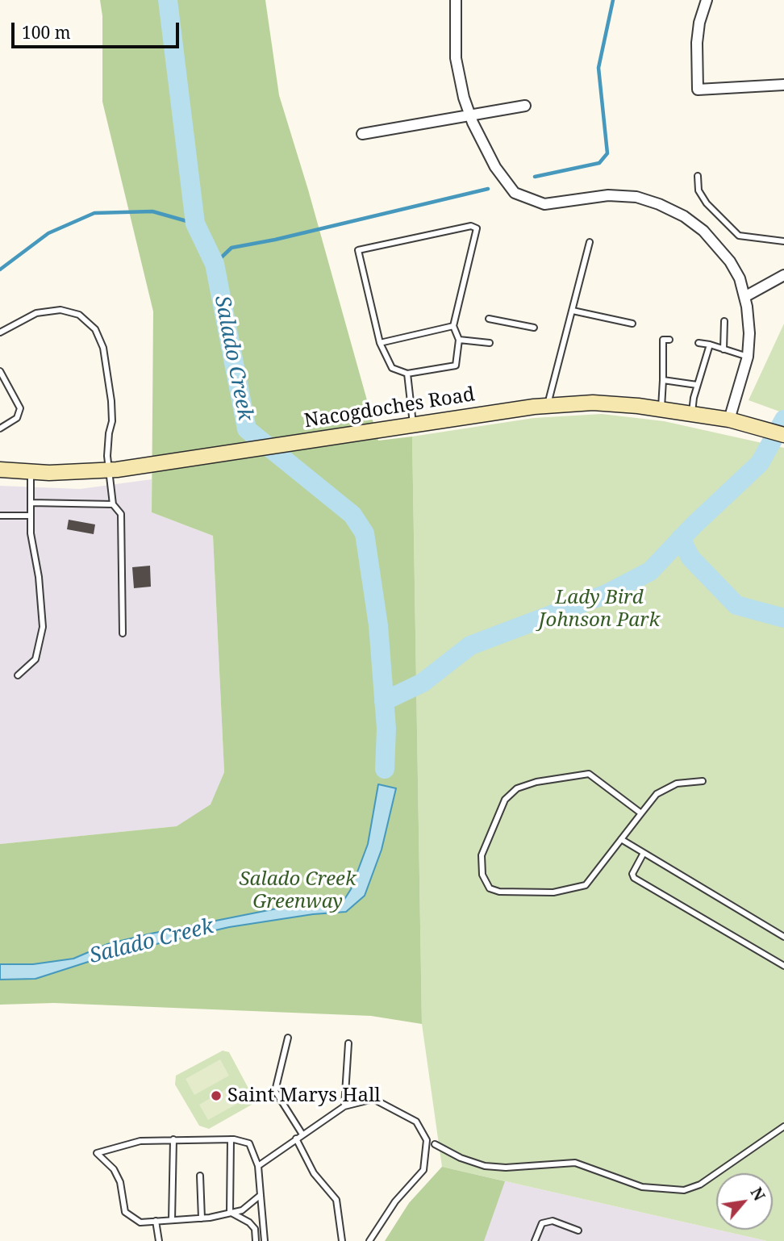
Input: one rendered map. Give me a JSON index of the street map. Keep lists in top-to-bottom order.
{
  "streets": {
    "main road": ["Nacogdoches Road"]
  },
  "water": ["Salado Creek"],
  "parks": ["Lady Bird Johnson Park", "Salado Creek Greenway"],
  "places": ["Saint Marys Hall"],
  "scale_bar": "100 m",
  "north": "top right"
}
